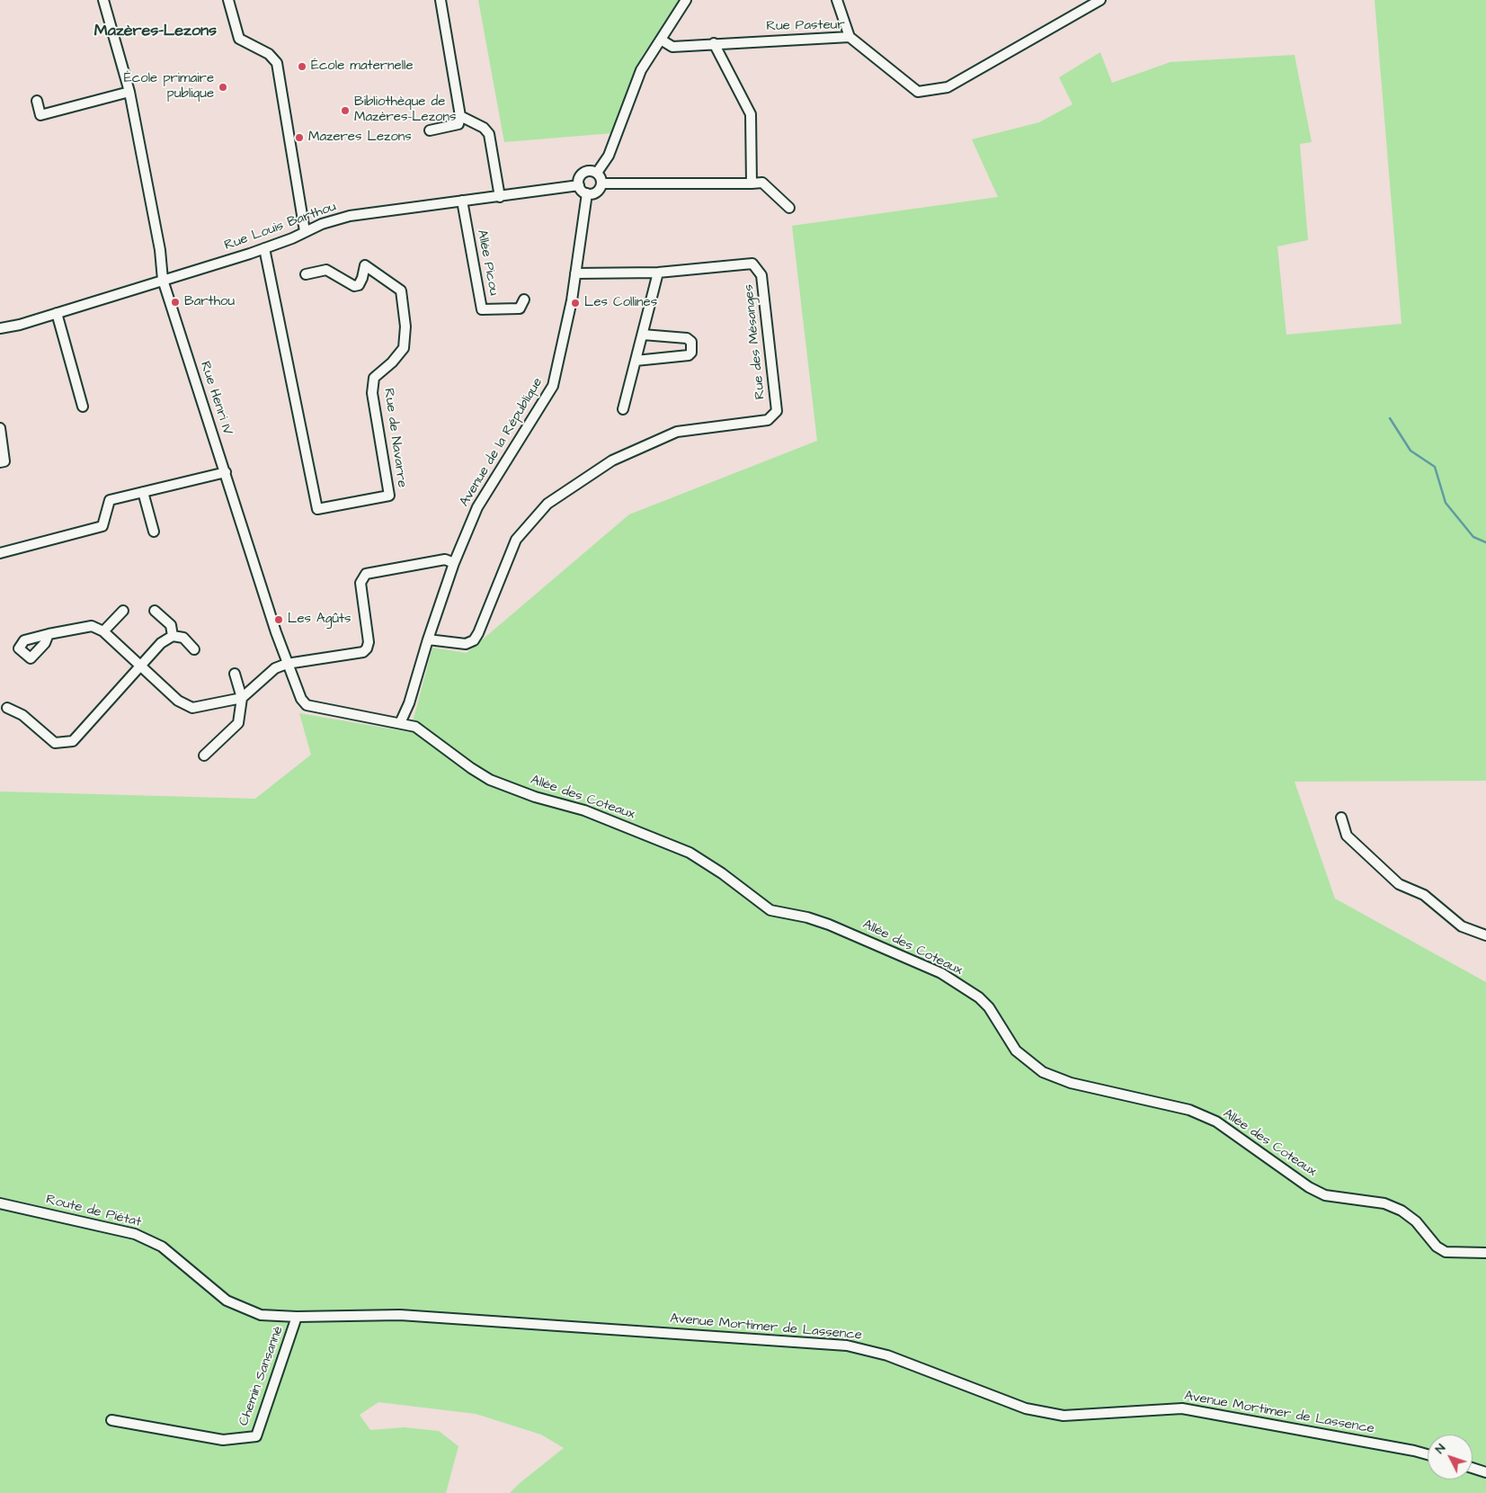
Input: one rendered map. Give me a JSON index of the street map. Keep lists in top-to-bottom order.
{
  "streets": {
    "street": [
      "Rue Pasteur",
      "Rue Louis Barthou",
      "Allée Picou",
      "Rue des Mésanges",
      "Rue Henri IV",
      "Rue de Navarre",
      "Avenue de la République",
      "Allée des Coteaux",
      "Route de Piétat",
      "Avenue Mortimer de Lassence",
      "Chemin Sansannè"
    ]
  },
  "crossings": [
    ["Rue Louis Barthou", "Allée Picou"],
    ["Rue Louis Barthou", "Rue Henri IV"],
    ["Rue Louis Barthou", "Rue de Navarre"],
    ["Rue Louis Barthou", "Avenue de la République"],
    ["Rue des Mésanges", "Avenue de la République"],
    ["Rue Henri IV", "Avenue de la République"],
    ["Rue Henri IV", "Allée des Coteaux"],
    ["Avenue de la République", "Allée des Coteaux"],
    ["Route de Piétat", "Avenue Mortimer de Lassence"],
    ["Route de Piétat", "Chemin Sansannè"]
  ],
  "districts": ["Mazères-Lezons"],
  "places": [
    "École maternelle",
    "École primaire publique",
    "Bibliothèque de Mazères-Lezons",
    "Mazeres Lezons",
    "Barthou",
    "Les Collines",
    "Les Agûts"
  ],
  "north": "top left"
}
